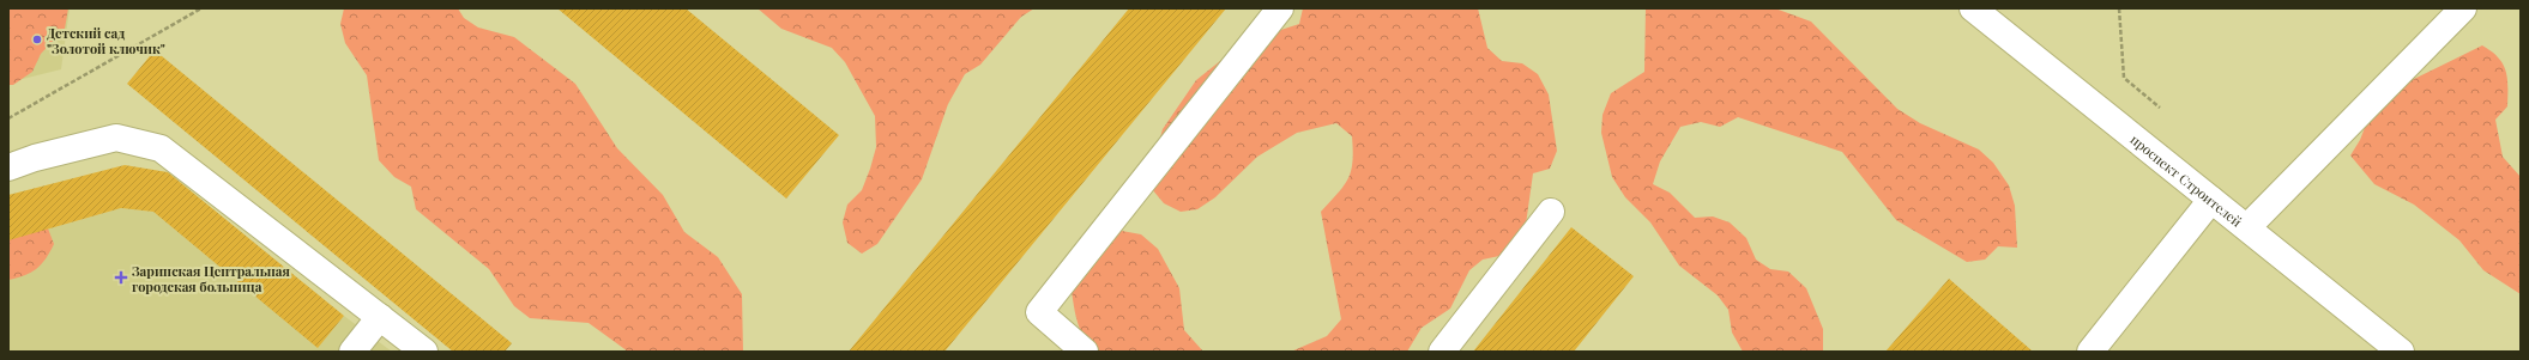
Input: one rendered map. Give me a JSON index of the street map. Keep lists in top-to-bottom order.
{
  "streets": {
    "street": ["проспект Строителей"]
  },
  "places": {
    "other": ["Детский сад \"Золотой ключик\""],
    "health": ["Заринская Центральная городская больница"]
  }
}
